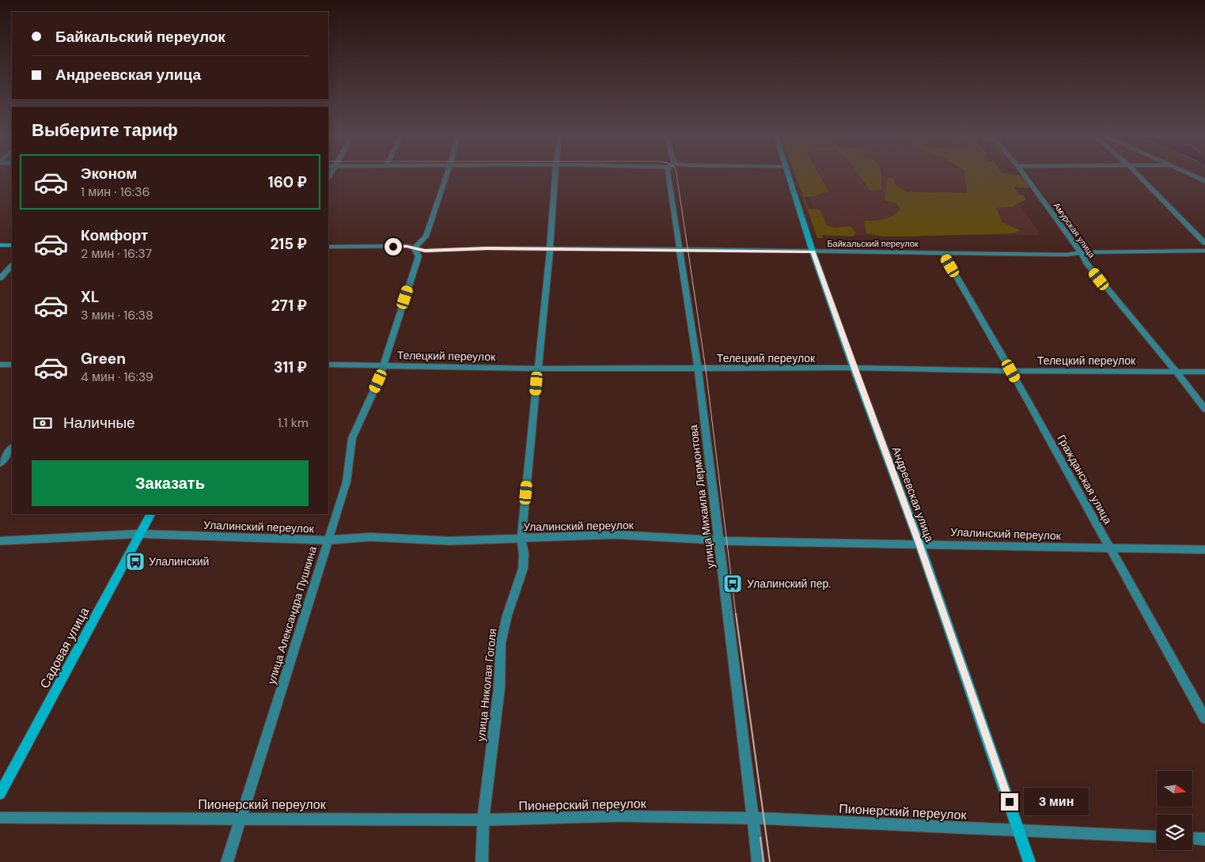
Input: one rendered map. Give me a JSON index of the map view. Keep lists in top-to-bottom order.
{
  "streets": {
    "street": [
      "Амурская улица",
      "Байкальский переулок",
      "Телецкий переулок",
      "Гражданская улица",
      "Андреевская улица",
      "улица Михаила Лермонтова",
      "Улалинский переулок",
      "улица Александра Пушкина",
      "Садовая улица",
      "улица Николая Гоголя",
      "Пионерский переулок"
    ]
  },
  "crossings": [
    ["Амурская улица", "Байкальский переулок"],
    ["Амурская улица", "Телецкий переулок"],
    ["Байкальский переулок", "Гражданская улица"],
    ["Байкальский переулок", "Андреевская улица"],
    ["Байкальский переулок", "улица Михаила Лермонтова"],
    ["Байкальский переулок", "улица Александра Пушкина"],
    ["Байкальский переулок", "улица Николая Гоголя"],
    ["Телецкий переулок", "Гражданская улица"],
    ["Телецкий переулок", "Андреевская улица"],
    ["Телецкий переулок", "улица Михаила Лермонтова"],
    ["Телецкий переулок", "улица Александра Пушкина"],
    ["Телецкий переулок", "улица Николая Гоголя"],
    ["Гражданская улица", "Улалинский переулок"],
    ["Андреевская улица", "Улалинский переулок"],
    ["Андреевская улица", "Пионерский переулок"],
    ["улица Михаила Лермонтова", "Улалинский переулок"],
    ["улица Михаила Лермонтова", "Пионерский переулок"],
    ["Улалинский переулок", "улица Александра Пушкина"],
    ["Улалинский переулок", "Садовая улица"],
    ["Улалинский переулок", "улица Николая Гоголя"],
    ["улица Александра Пушкина", "Пионерский переулок"],
    ["улица Николая Гоголя", "Пионерский переулок"]
  ],
  "places": {
    "bus stop": ["Улалинский", "Улалинский пер."]
  },
  "north": "right",
  "page": {
    "banner": ["Байкальский переулок", "Андреевская улица"],
    "heading": "Выберите тариф",
    "list": [
      {
        "name": "Эконом",
        "note": "1 мин · 16:36",
        "value": "160 ₽"
      },
      {
        "name": "Комфорт",
        "note": "2 мин · 16:37",
        "value": "215 ₽"
      },
      {
        "name": "XL",
        "note": "3 мин · 16:38",
        "value": "271 ₽"
      },
      {
        "name": "Green",
        "note": "4 мин · 16:39",
        "value": "311 ₽"
      }
    ],
    "pay": ["Наличные", "1.1 km"],
    "buttons": "Заказать",
    "bubble": "3 мин"
  }
}
